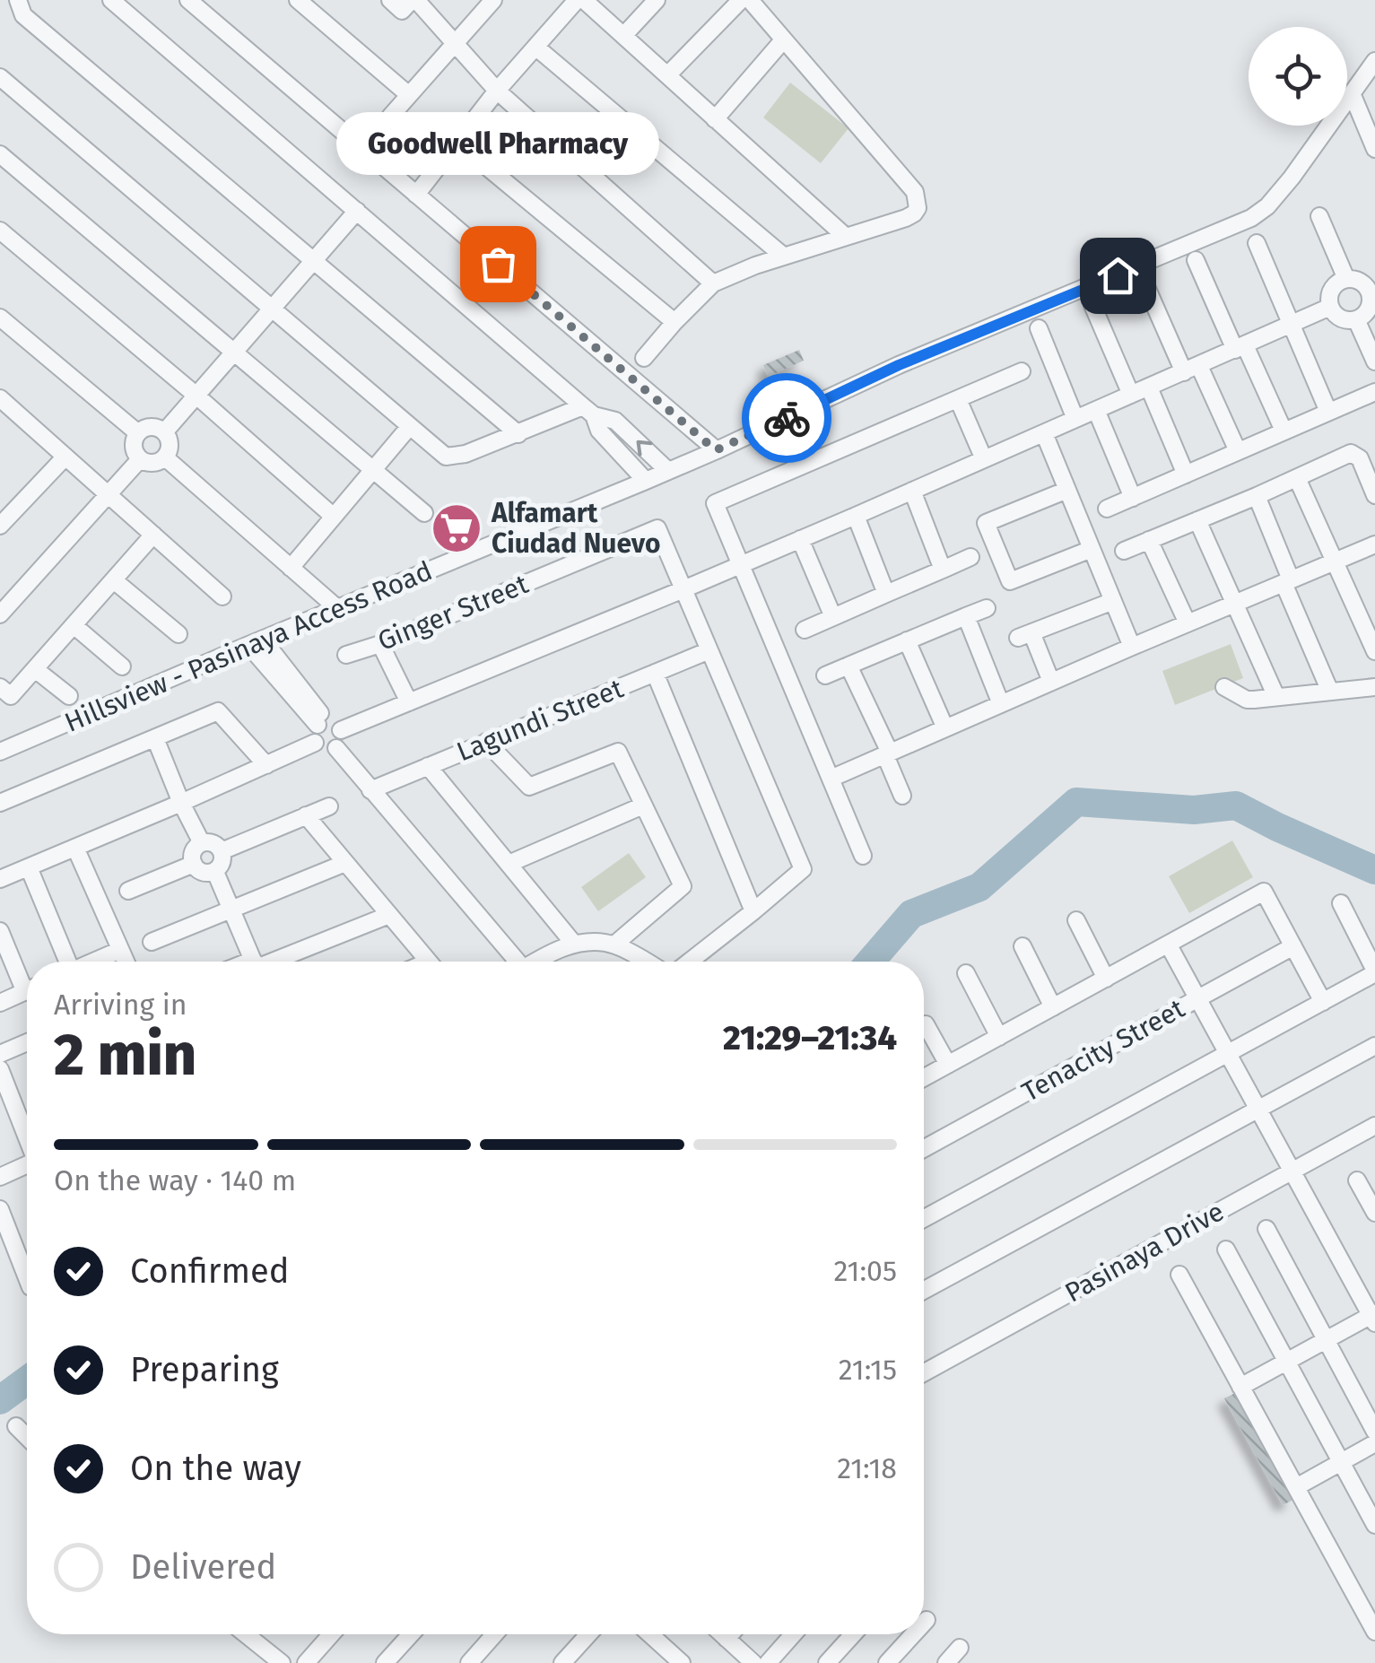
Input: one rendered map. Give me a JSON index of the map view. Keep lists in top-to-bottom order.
{
  "streets": {
    "street": [
      "Ginger Street",
      "Hillsview - Pasinaya Access Road",
      "Lagundi Street",
      "Tenacity Street",
      "Pasinaya Drive"
    ]
  },
  "places": {
    "other": ["Goodwell Pharmacy"],
    "supermarket": ["Alfamart Ciudad Nuevo"]
  },
  "page": {
    "bubble": "Goodwell Pharmacy",
    "heading": ["2 min", "Arriving in", "21:29–21:34"],
    "bar": "On the way · 140 m",
    "list": [
      ["Confirmed", "21:05"],
      ["Preparing", "21:15"],
      ["On the way", "21:18"],
      "Delivered"
    ]
  }
}
